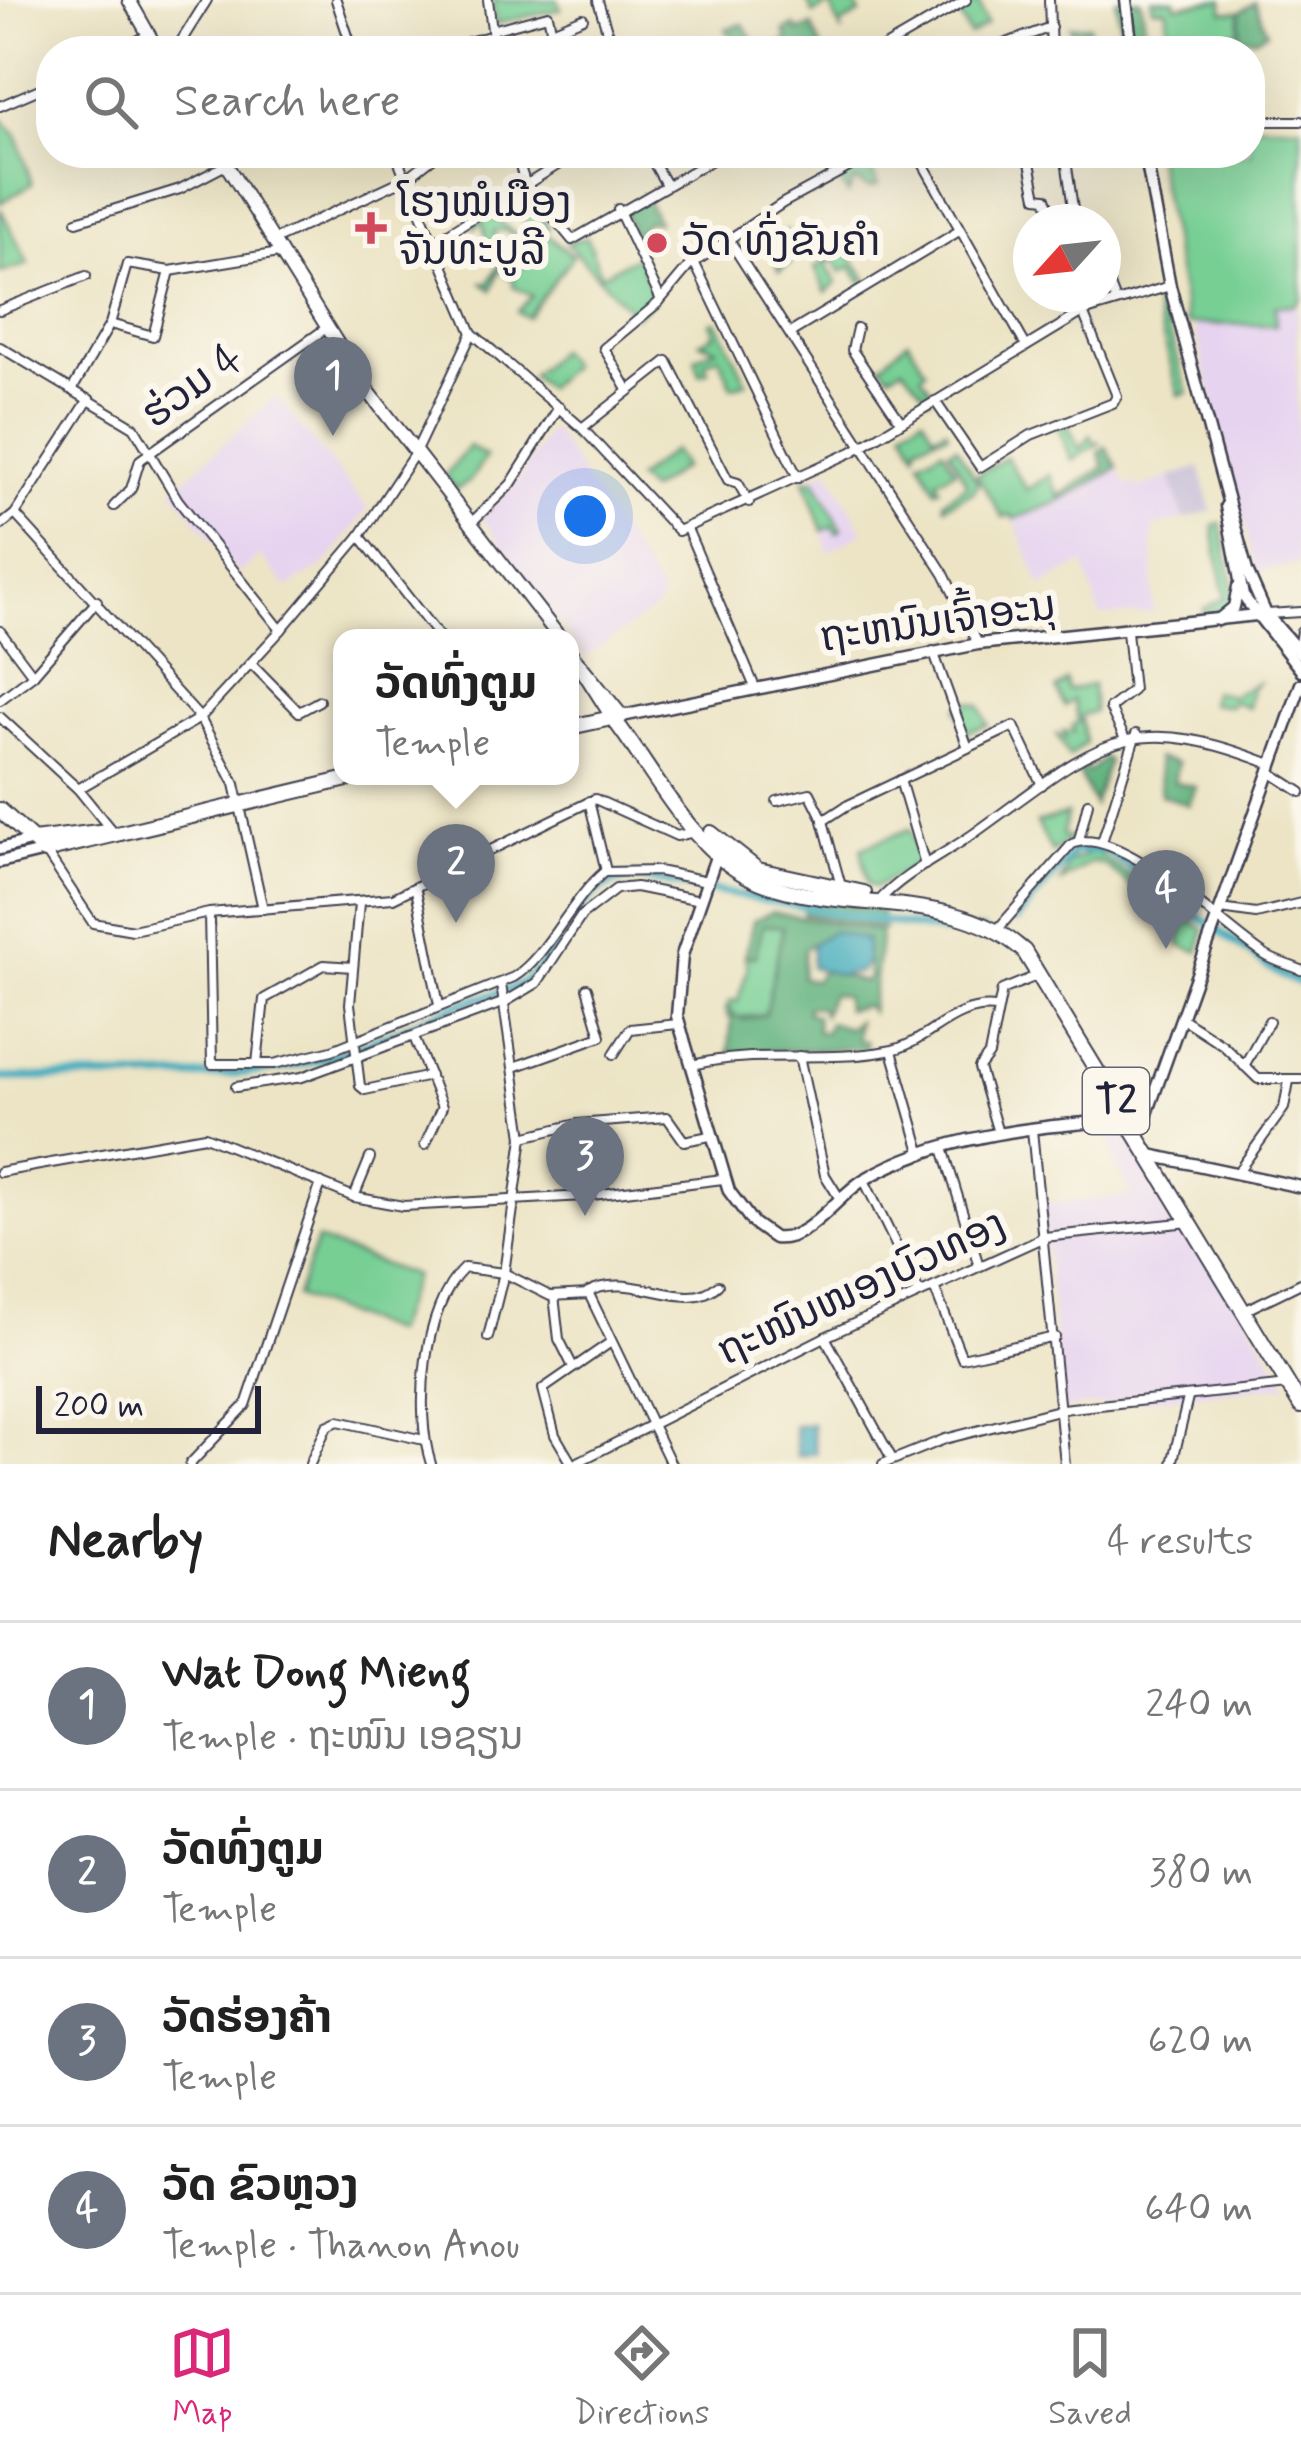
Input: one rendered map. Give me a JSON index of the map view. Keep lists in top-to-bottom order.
{
  "streets": {
    "main road": ["T2"],
    "street": ["ຮ່ວມ 4", "ຖະຫນົນເຈົ້າອະນຸ", "ຖະໜົນໜອງບົວທອງ"]
  },
  "crossings": [
    ["ຖະຫນົນເຈົ້າອະນຸ", "T2"],
    ["T2", "ຖະໜົນໜອງບົວທອງ"]
  ],
  "places": {
    "health": ["ໂຮງໝໍເມືອງ ຈັນທະບູລີ"],
    "other": ["ວັດ ທົ່ງຂັນຄຳ"]
  },
  "scale_bar": "200 m",
  "north": "bottom left",
  "page": {
    "search": "Search here",
    "pins": [
      "1",
      "2",
      "4",
      "3"
    ],
    "popup": ["ວັດທົ່ງຕູມ", "Temple"],
    "scale": "200 m",
    "heading": ["Nearby", "4 results"],
    "list": [
      {
        "mark": "1",
        "name": "Wat Dong Mieng",
        "note": "Temple · ຖະໜົນ ເອຊຽນ",
        "value": "240 m"
      },
      {
        "mark": "2",
        "name": "ວັດທົ່ງຕູມ",
        "note": "Temple",
        "value": "380 m"
      },
      {
        "mark": "3",
        "name": "ວັດຮ່ອງຄ້າ",
        "note": "Temple",
        "value": "620 m"
      },
      {
        "mark": "4",
        "name": "ວັດ ຂົວຫຼວງ",
        "note": "Temple · Thanon Anou",
        "value": "640 m"
      }
    ],
    "nav": ["Map", "Directions", "Saved"]
  }
}
